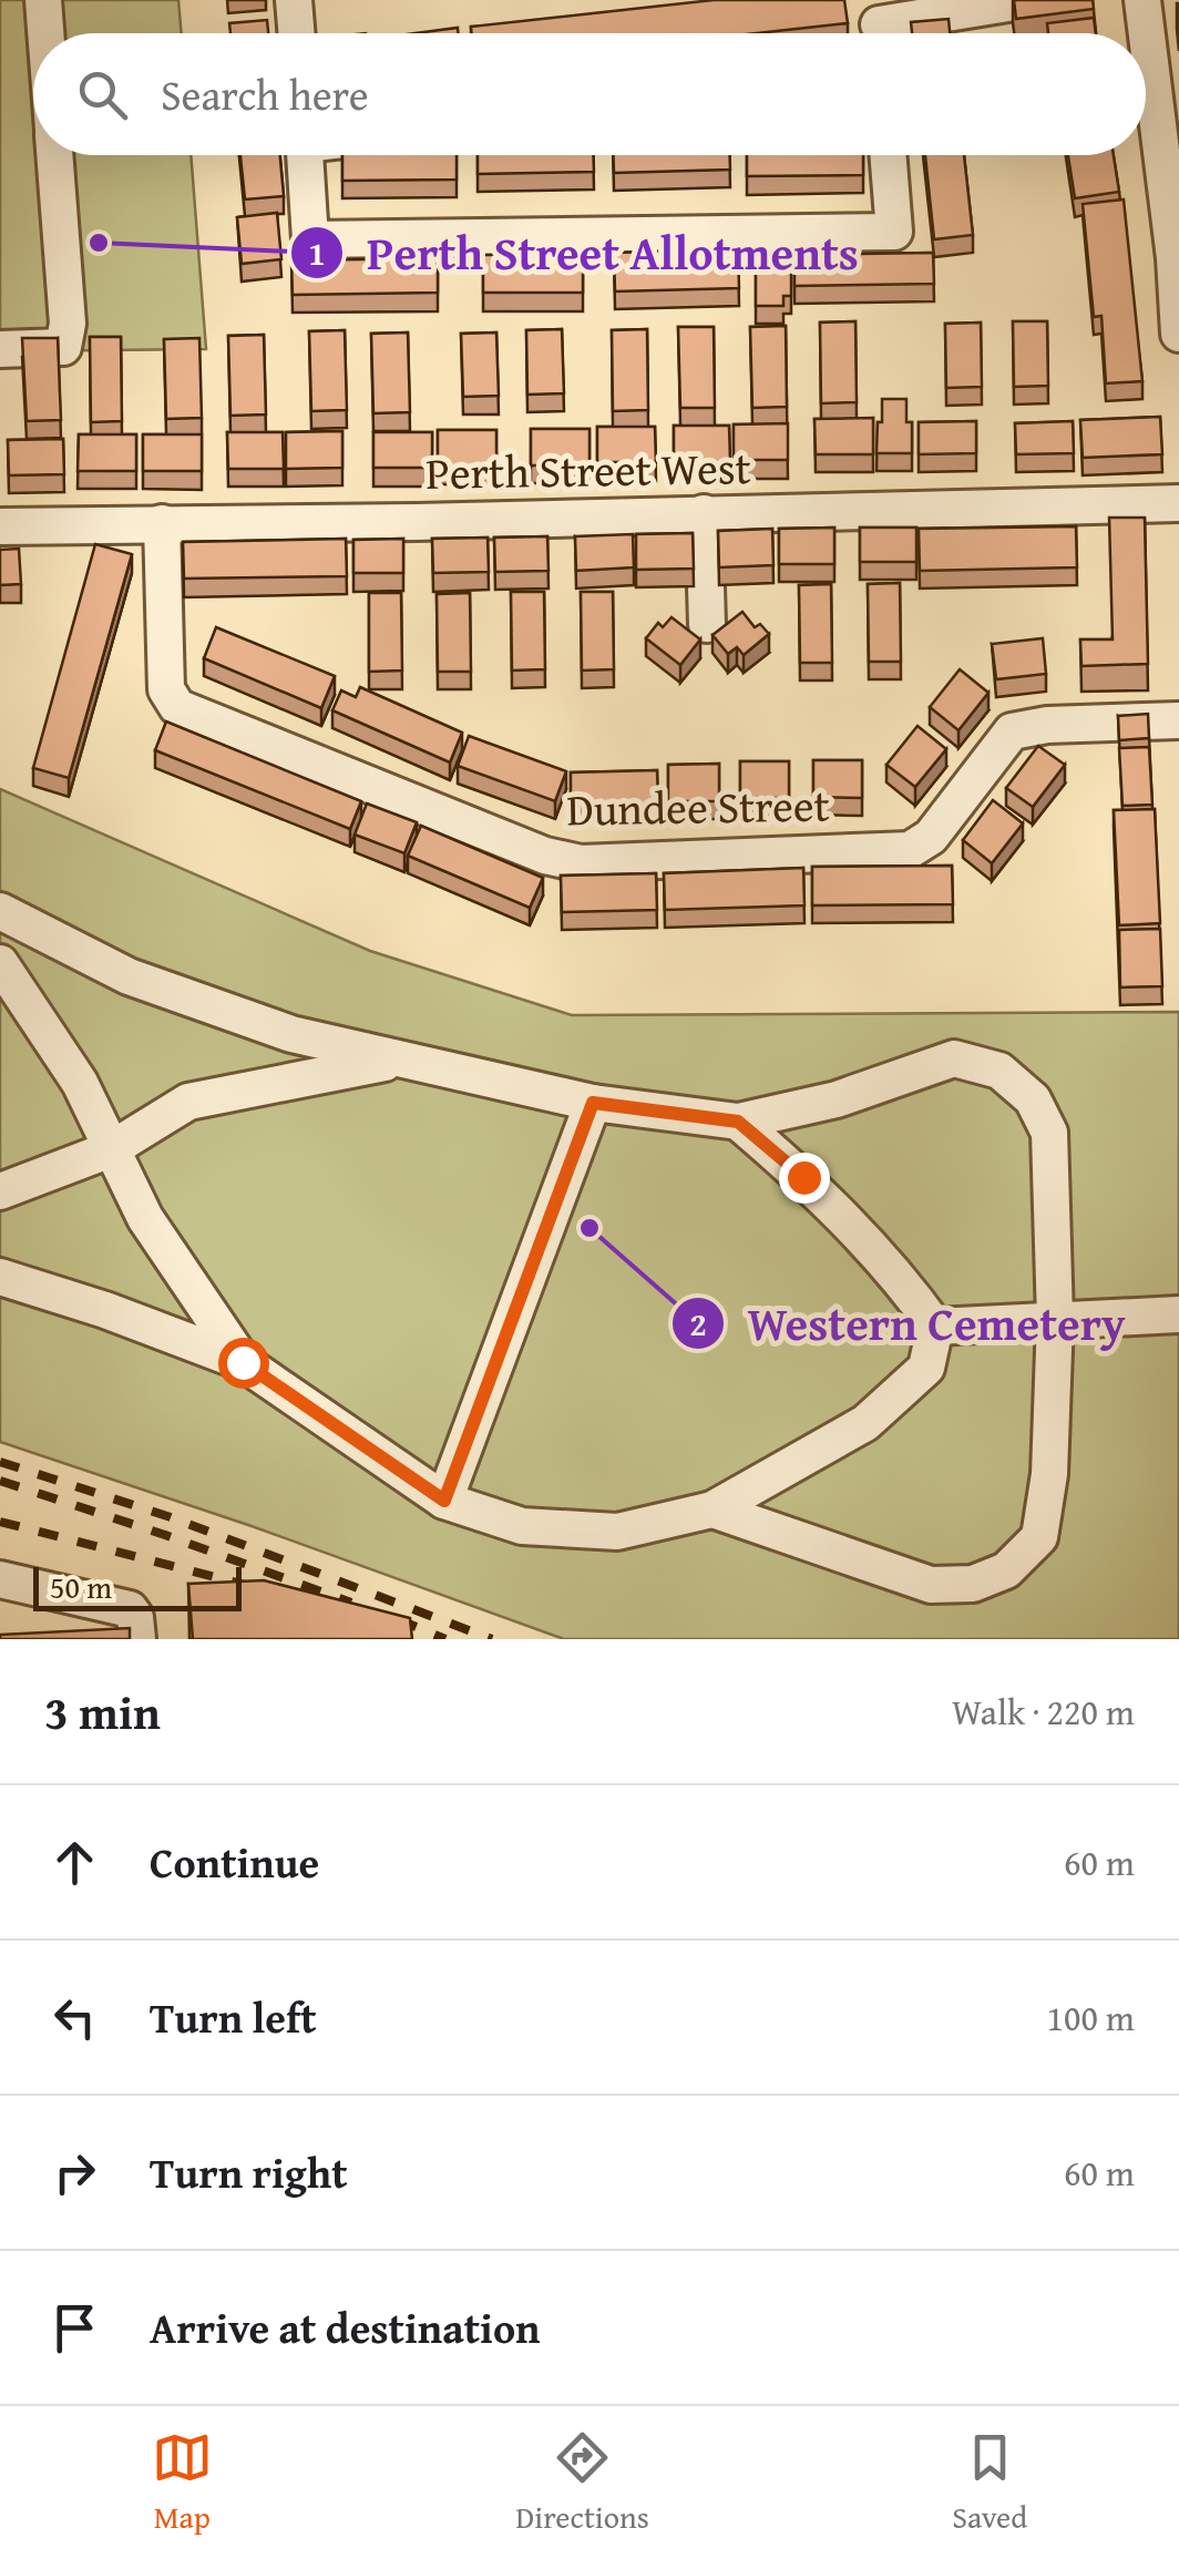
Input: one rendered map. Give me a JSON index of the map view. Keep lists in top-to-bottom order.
{
  "streets": {
    "street": ["Perth Street West", "Dundee Street"]
  },
  "crossings": [
    ["Perth Street West", "Dundee Street"]
  ],
  "places": ["Perth Street Allotments", "Western Cemetery"],
  "scale_bar": "50 m",
  "page": {
    "search": "Search here",
    "scale": "50 m",
    "heading": ["3 min", "Walk · 220 m"],
    "list": [
      ["Continue", "60 m"],
      ["Turn left", "100 m"],
      ["Turn right", "60 m"],
      "Arrive at destination"
    ],
    "nav": ["Map", "Directions", "Saved"]
  }
}
